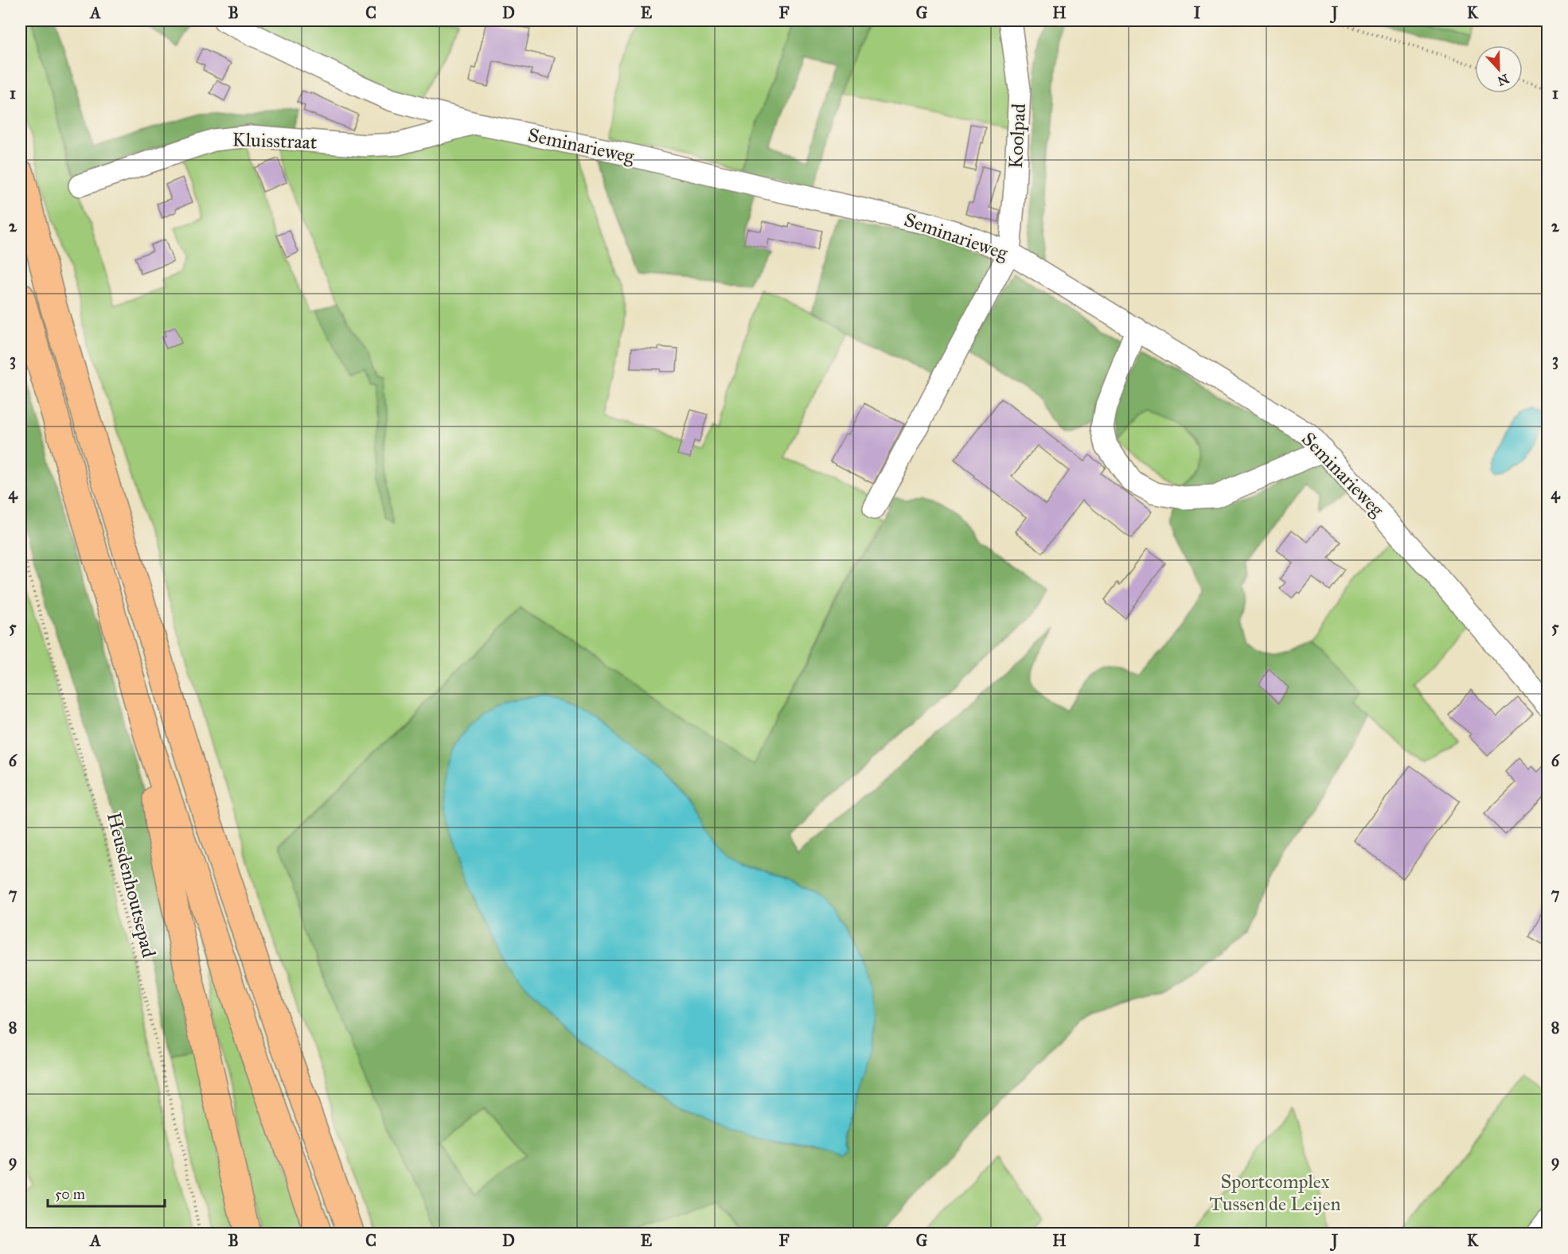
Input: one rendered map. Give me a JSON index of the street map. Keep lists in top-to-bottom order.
{
  "streets": {
    "street": ["Koolpad", "Kluisstraat", "Seminarieweg"],
    "path": ["Heusdenhoutsepad"]
  },
  "crossings": [
    ["Koolpad", "Seminarieweg"],
    ["Kluisstraat", "Seminarieweg"]
  ],
  "parks": ["Sportcomplex Tussen de Leijen"],
  "scale_bar": "50 m",
  "north": "bottom",
  "grid": {
    "columns": [
      "A",
      "B",
      "C",
      "D",
      "E",
      "F",
      "G",
      "H",
      "I",
      "J",
      "K"
    ],
    "rows": [
      "1",
      "2",
      "3",
      "4",
      "5",
      "6",
      "7",
      "8",
      "9"
    ]
  }
}
